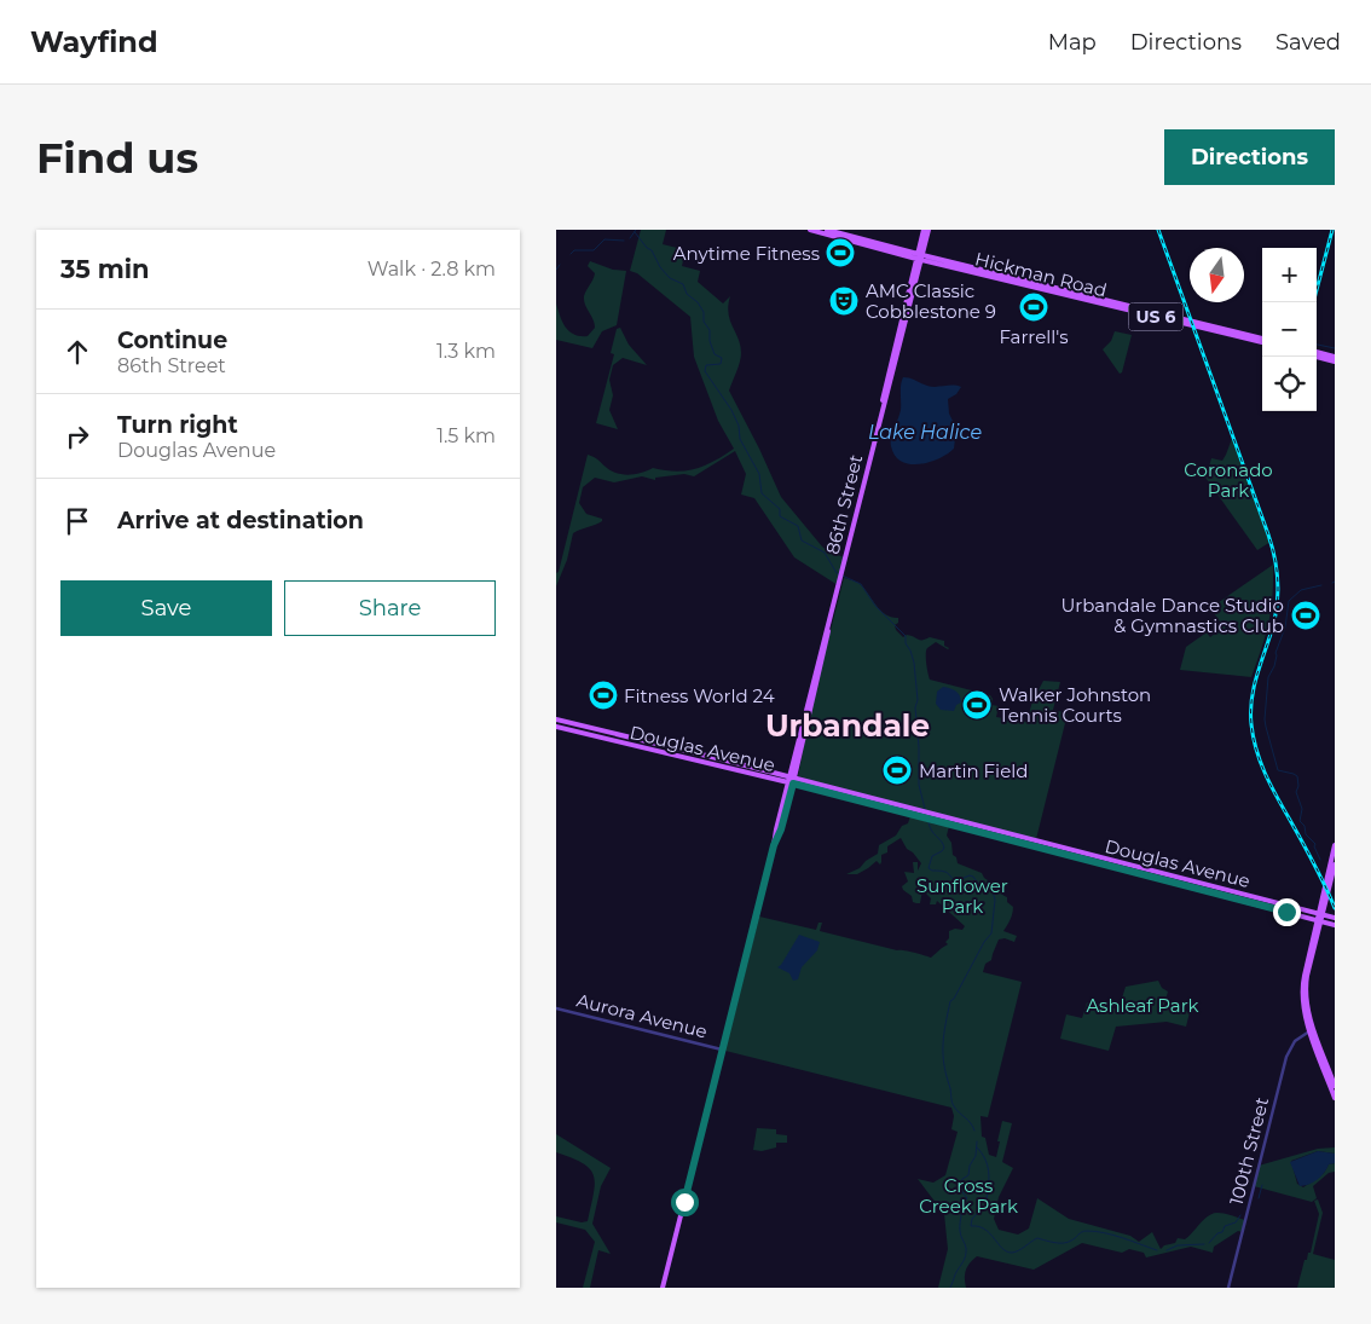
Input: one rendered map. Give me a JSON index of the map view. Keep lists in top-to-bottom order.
{
  "streets": {
    "main road": [
      "Hickman Road",
      "US 6",
      "86th Street",
      "Douglas Avenue"
    ],
    "street": ["Aurora Avenue", "100th Street"]
  },
  "crossings": [
    ["Hickman Road", "86th Street"],
    ["86th Street", "Douglas Avenue"],
    ["86th Street", "Aurora Avenue"]
  ],
  "districts": ["Urbandale"],
  "water": ["Lake Halice"],
  "parks": [
    "Coronado Park",
    "Sunflower Park",
    "Ashleaf Park",
    "Cross Creek Park"
  ],
  "places": {
    "sports": [
      "Anytime Fitness",
      "Farrell's",
      "Urbandale Dance Studio & Gymnastics Club",
      "Fitness World 24",
      "Walker Johnston Tennis Courts",
      "Martin Field"
    ],
    "theatre": ["AMC Classic Cobblestone 9"]
  },
  "north": "bottom",
  "page": {
    "header": "Wayfind",
    "nav": ["Map", "Directions", "Saved"],
    "buttons": [
      "Directions",
      ["Save", "Share"]
    ],
    "title": "Find us",
    "heading": ["35 min", "Walk · 2.8 km"],
    "map_buttons": ["+", "−"],
    "list": [
      ["Continue", "86th Street", "1.3 km"],
      ["Turn right", "Douglas Avenue", "1.5 km"],
      "Arrive at destination"
    ]
  }
}
